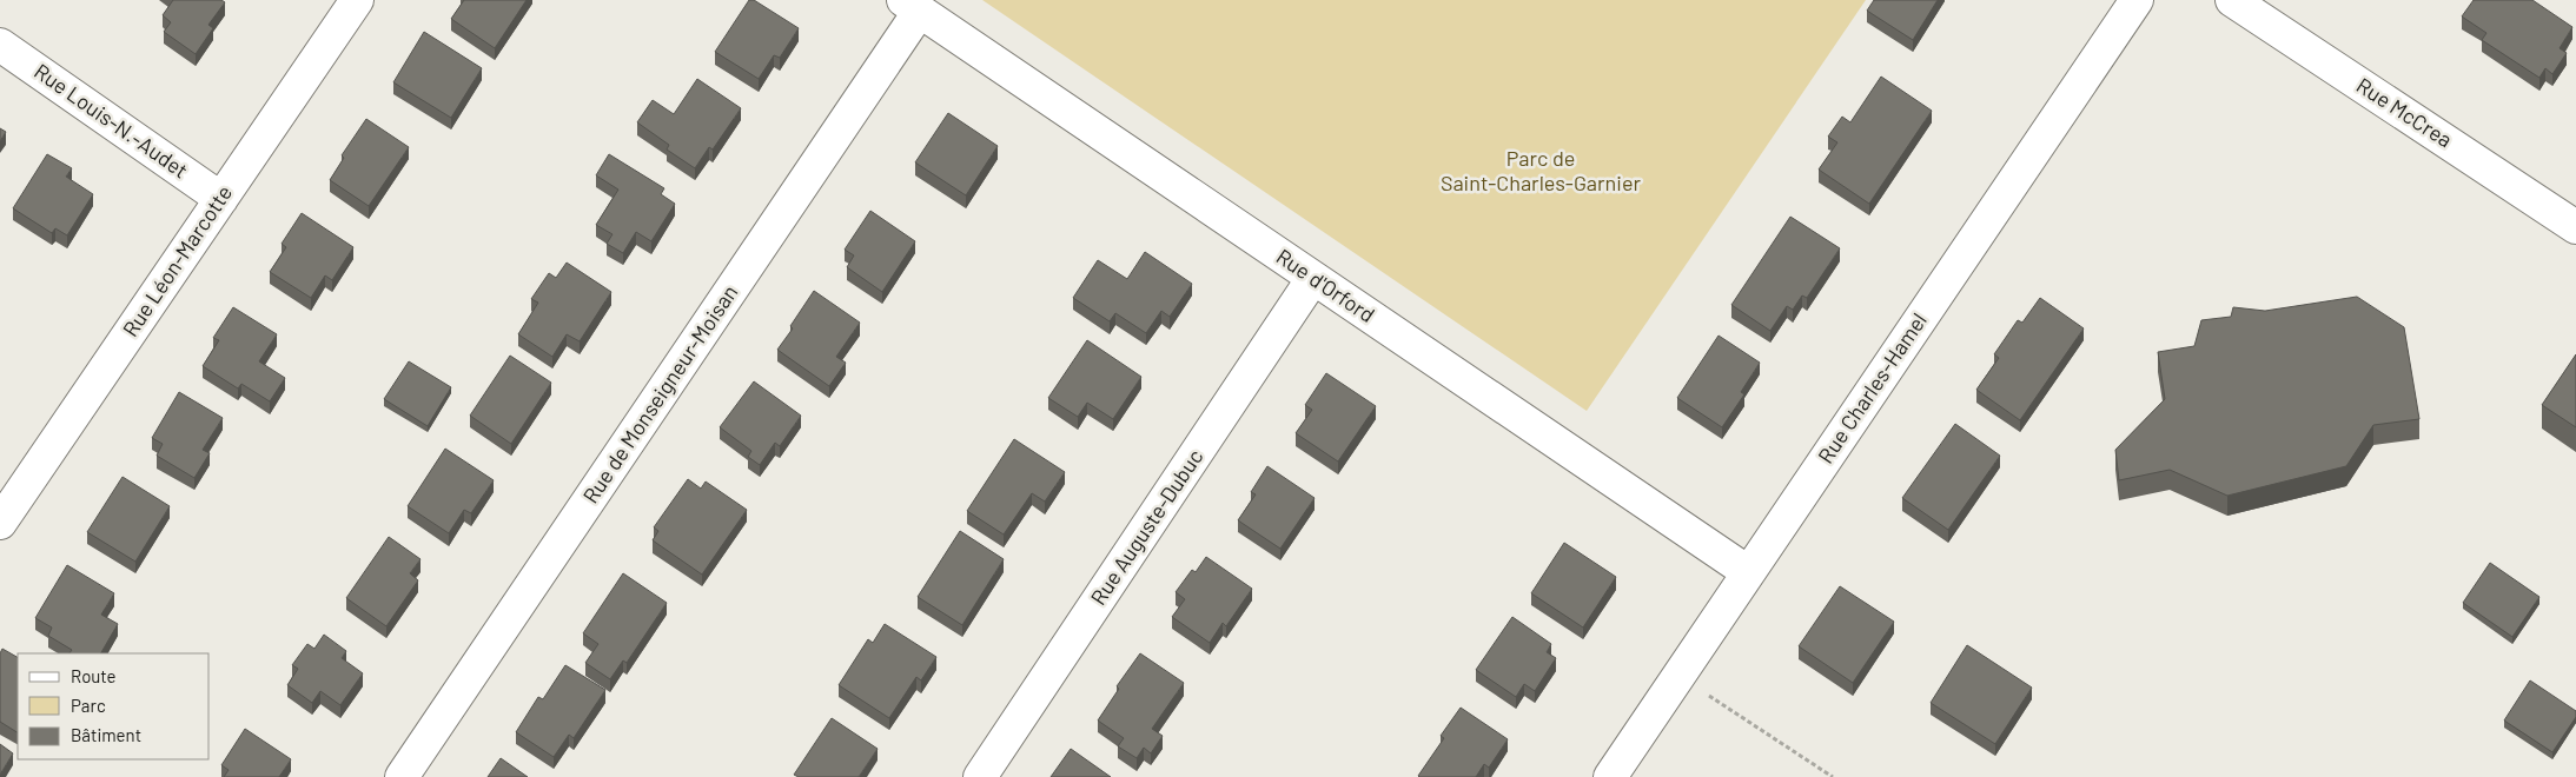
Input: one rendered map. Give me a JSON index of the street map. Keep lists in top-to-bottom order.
{
  "streets": {
    "street": [
      "Rue McCrea",
      "Rue Louis-N.-Audet",
      "Rue Léon-Marcotte",
      "Rue d'Orford",
      "Rue Charles-Hamel",
      "Rue de Monseigneur-Moisan",
      "Rue Auguste-Dubuc"
    ]
  },
  "crossings": [
    ["Rue Louis-N.-Audet", "Rue Léon-Marcotte"],
    ["Rue d'Orford", "Rue Charles-Hamel"],
    ["Rue d'Orford", "Rue de Monseigneur-Moisan"],
    ["Rue d'Orford", "Rue Auguste-Dubuc"]
  ],
  "parks": ["Parc de Saint-Charles-Garnier"],
  "legend": ["Route", "Parc", "Bâtiment"]
}
